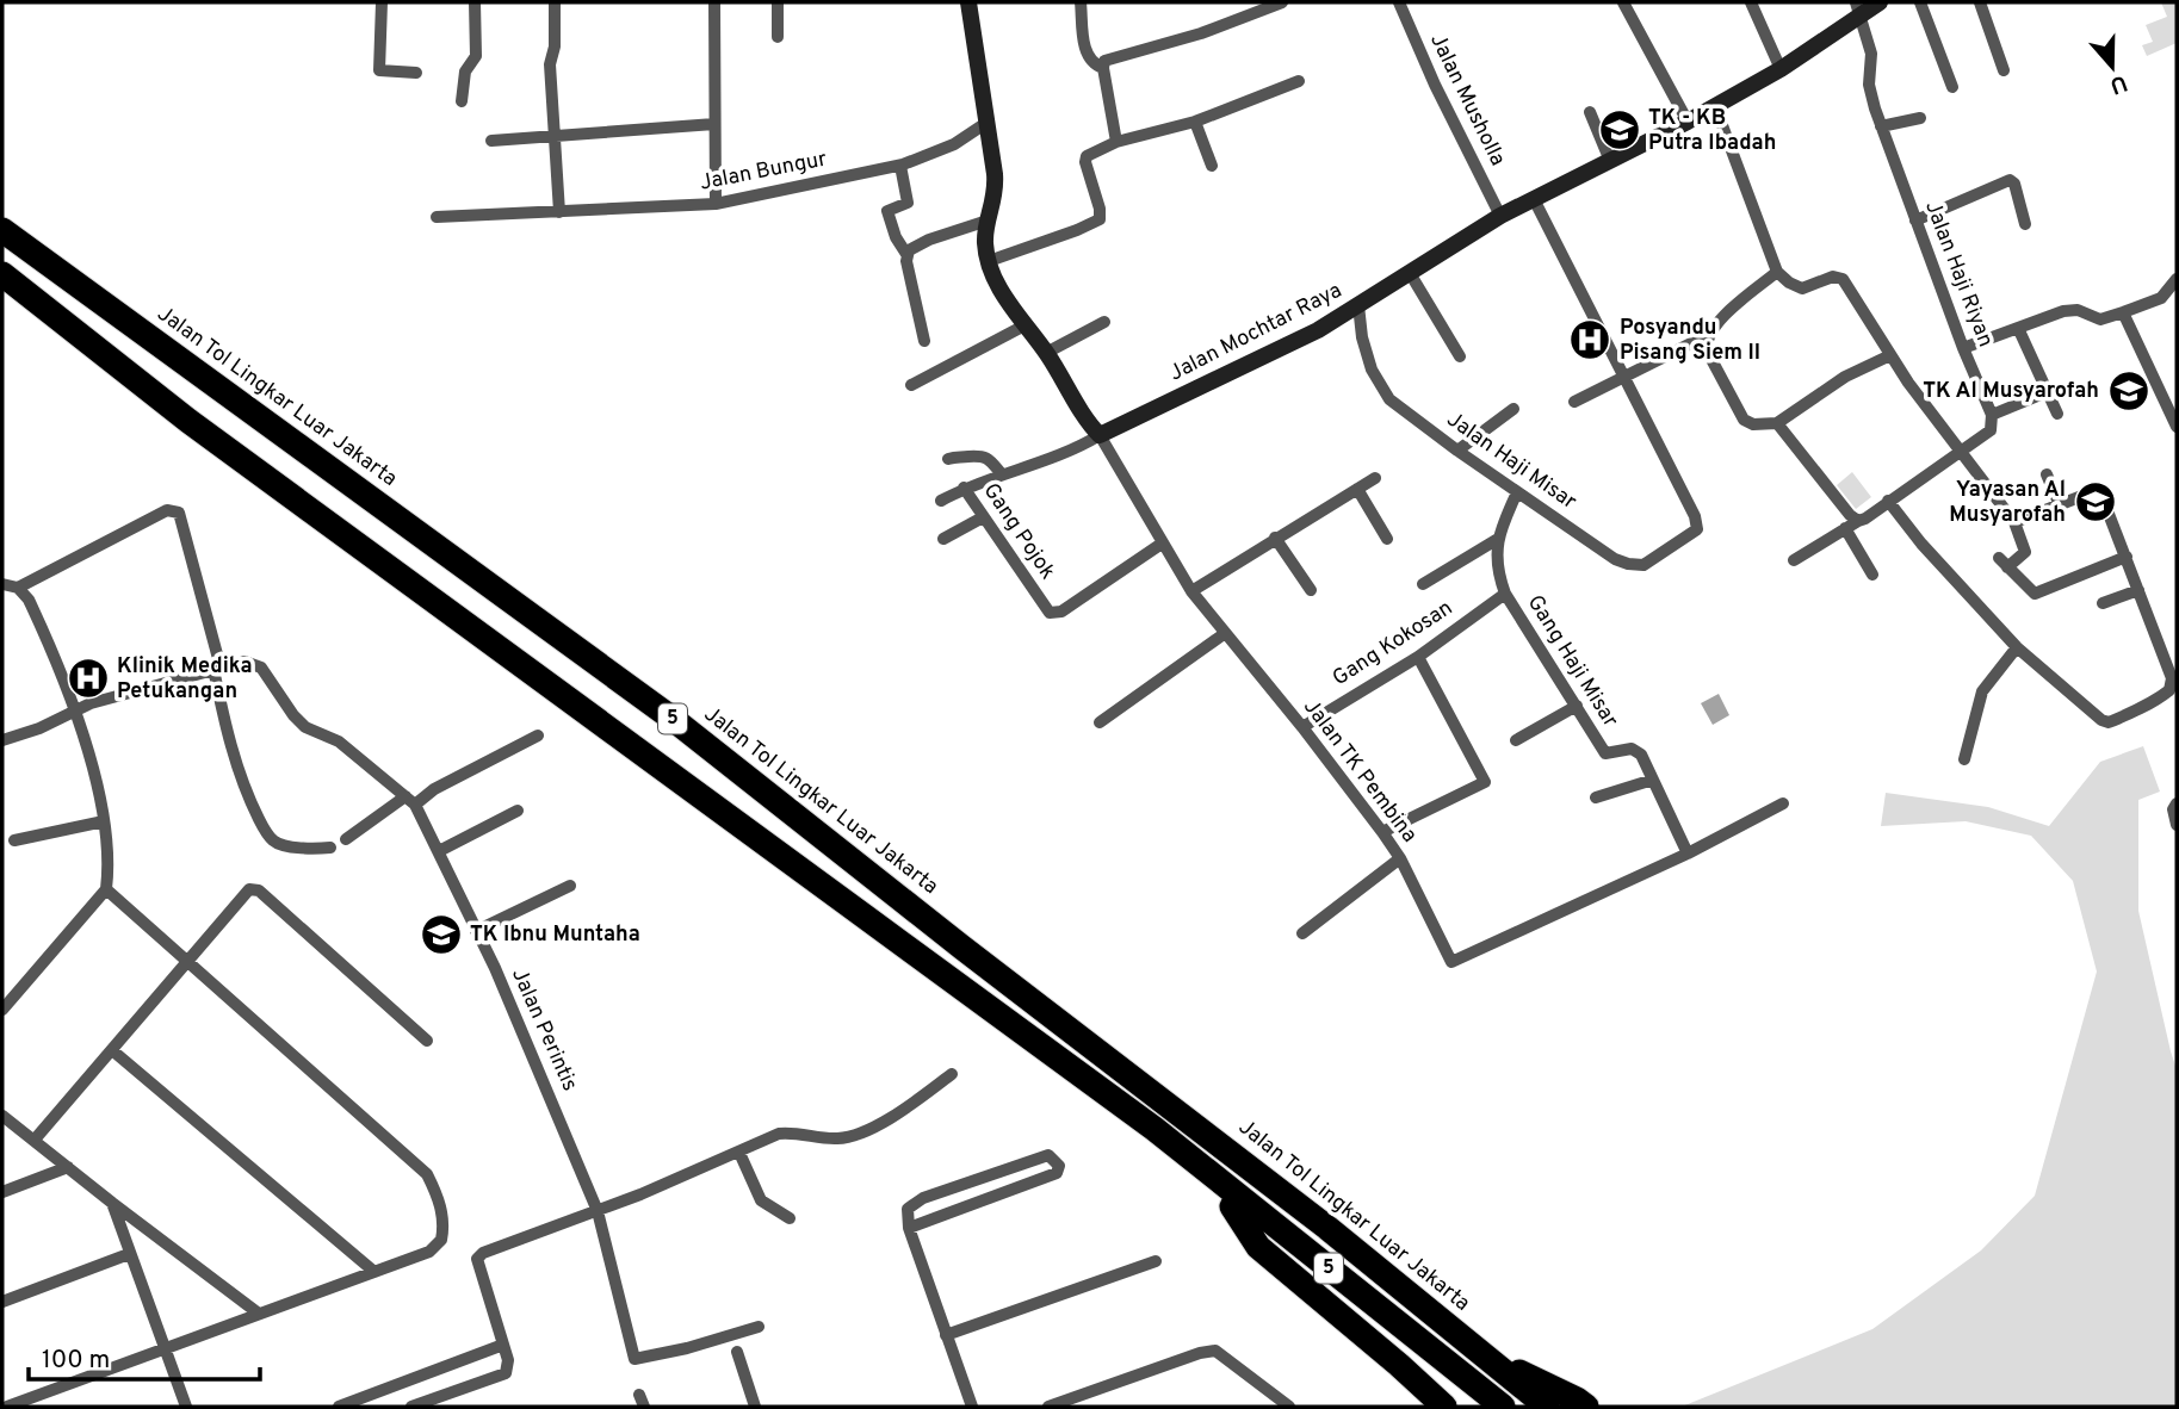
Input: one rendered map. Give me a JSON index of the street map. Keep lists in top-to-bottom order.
{
  "streets": {
    "highway": ["Jalan Tol Lingkar Luar Jakarta", "5"],
    "street": [
      "Jalan Musholla",
      "Jalan Bungur",
      "Jalan Haji Riyan",
      "Jalan Mochtar Raya",
      "Jalan Haji Misar",
      "Gang Pojok",
      "Gang Kokosan",
      "Gang Haji Misar",
      "Jalan TK Pembina",
      "Jalan Perintis"
    ]
  },
  "crossings": [
    ["Jalan Musholla", "Jalan Mochtar Raya"],
    ["Jalan Haji Riyan", "Jalan Mochtar Raya"],
    ["Jalan Mochtar Raya", "Jalan Haji Misar"],
    ["Jalan Mochtar Raya", "Jalan TK Pembina"],
    ["Gang Pojok", "Jalan TK Pembina"],
    ["Gang Kokosan", "Gang Haji Misar"],
    ["Gang Kokosan", "Jalan TK Pembina"],
    ["Gang Haji Misar", "Jalan TK Pembina"]
  ],
  "places": {
    "school or university": [
      "TK - KB Putra Ibadah",
      "TK Al Musyarofah",
      "Yayasan Al Musyarofah",
      "TK Ibnu Muntaha"
    ],
    "hospital": ["Posyandu Pisang Siem II", "Klinik Medika Petukangan"]
  },
  "scale_bar": "100 m",
  "north": "bottom"
}
